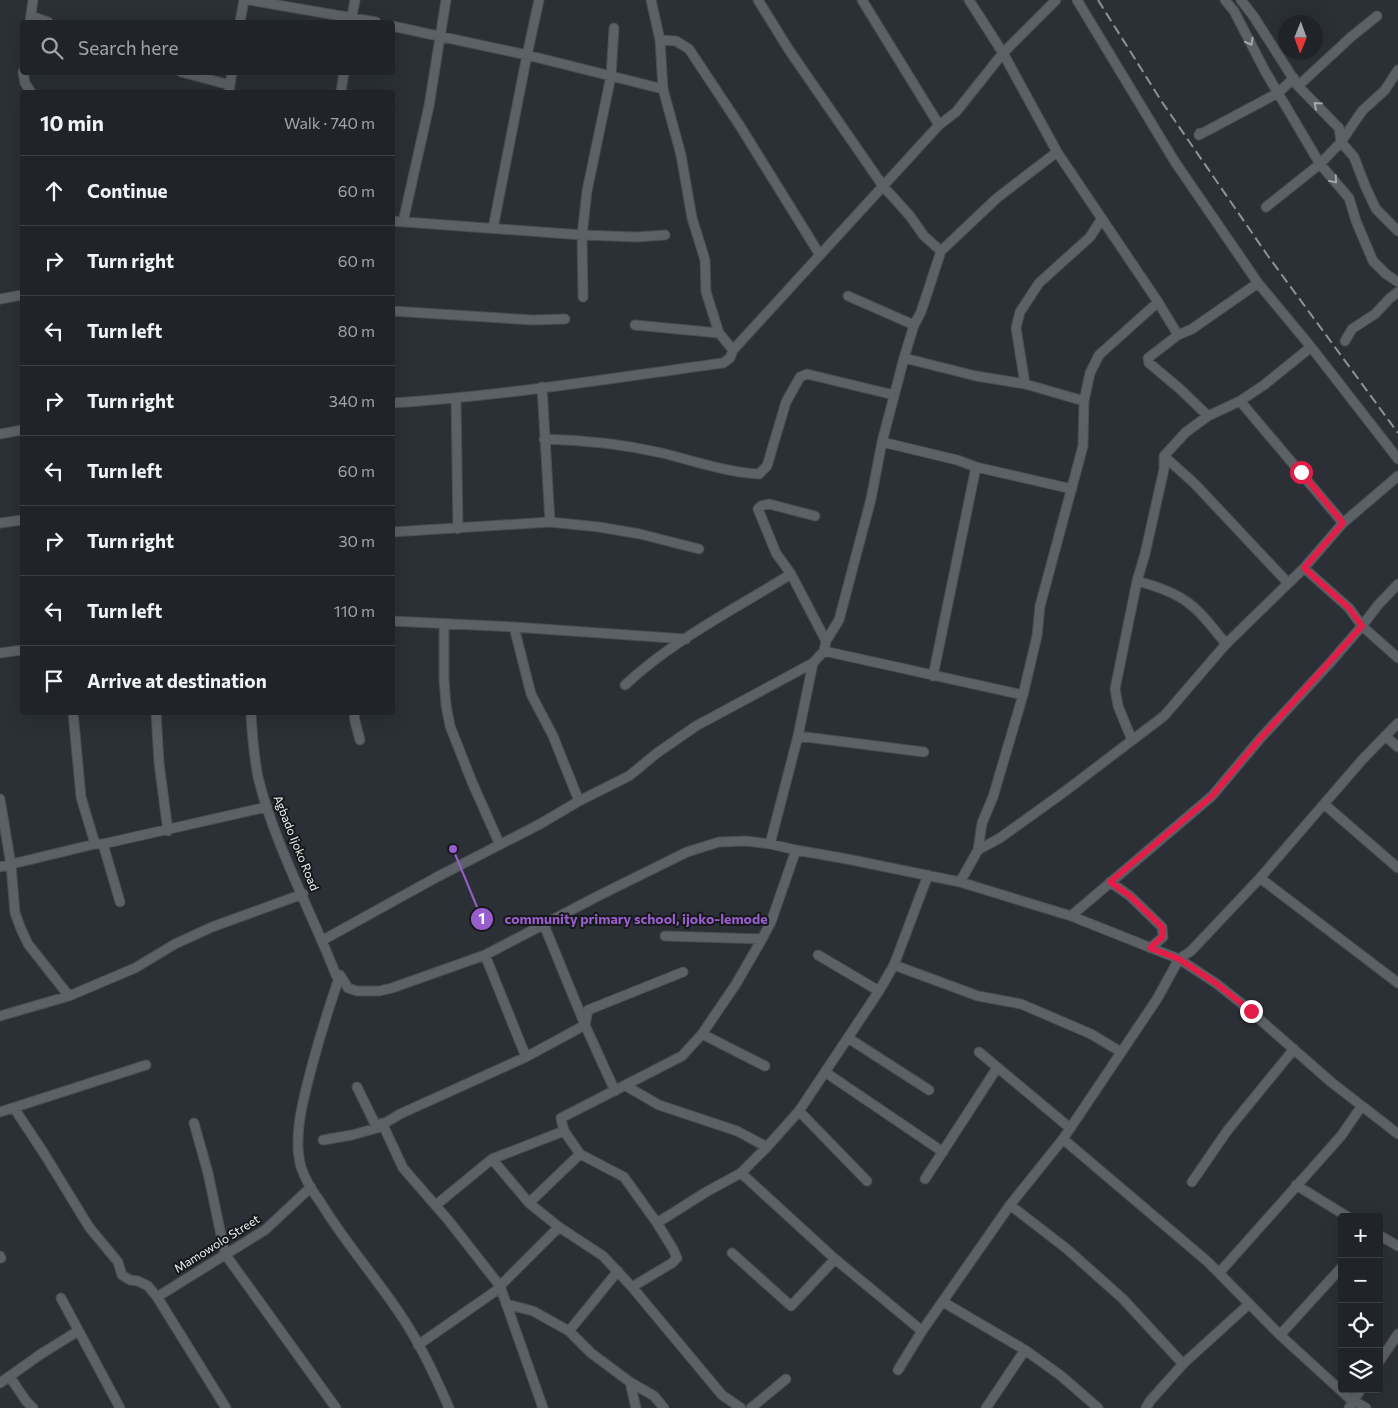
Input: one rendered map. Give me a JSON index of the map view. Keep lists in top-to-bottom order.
{
  "streets": {
    "street": ["Agbado Ijoko Road", "Mamowolo Street"]
  },
  "places": ["community primary school, ijoko-lemode"],
  "north": "bottom",
  "page": {
    "search": "Search here",
    "heading": ["10 min", "Walk · 740 m"],
    "list": [
      ["Continue", "60 m"],
      ["Turn right", "60 m"],
      ["Turn left", "80 m"],
      ["Turn right", "340 m"],
      ["Turn left", "60 m"],
      ["Turn right", "30 m"],
      ["Turn left", "110 m"],
      "Arrive at destination"
    ],
    "map_buttons": ["+", "−"]
  }
}
